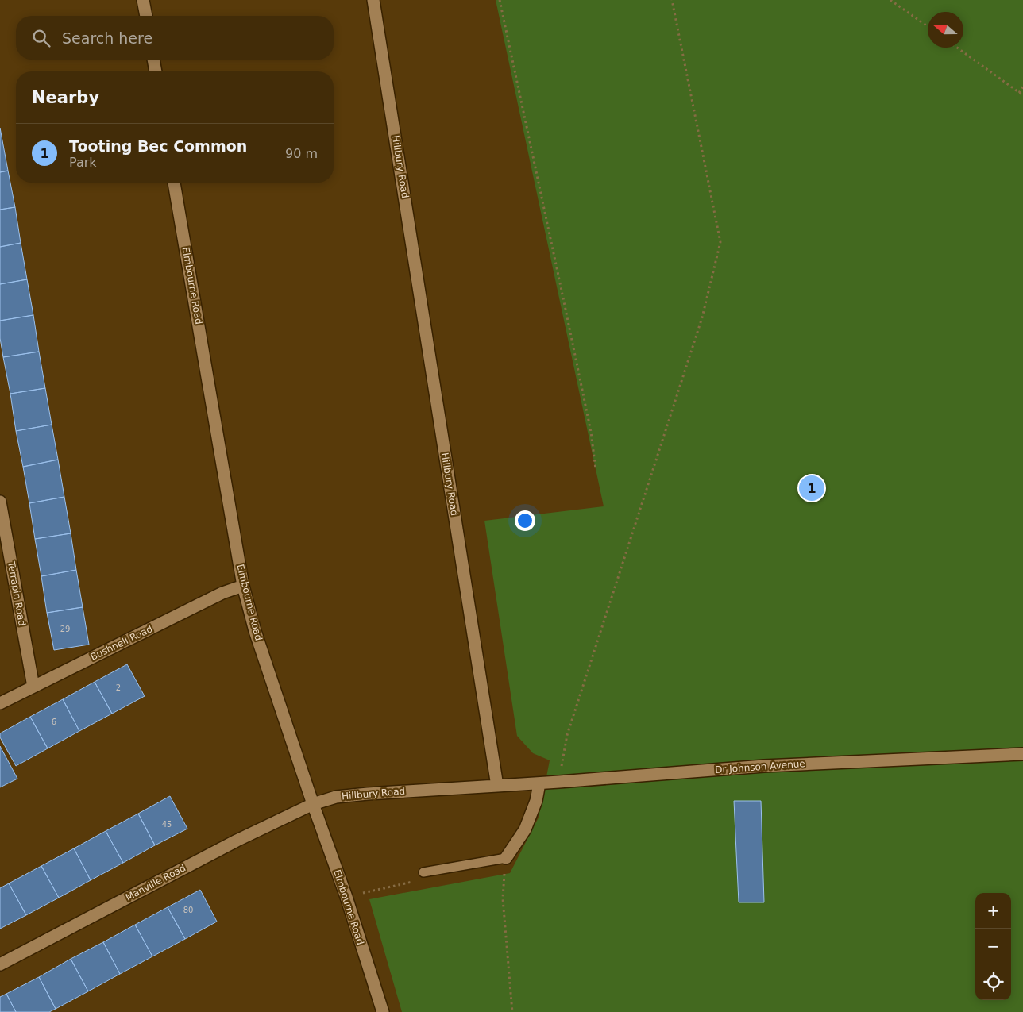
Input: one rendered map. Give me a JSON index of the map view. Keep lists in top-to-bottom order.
{
  "streets": {
    "street": [
      "Hillbury Road",
      "Elmbourne Road",
      "Terrapin Road",
      "Bushnell Road",
      "Dr Johnson Avenue",
      "Manville Road"
    ]
  },
  "crossings": [
    ["Hillbury Road", "Elmbourne Road"],
    ["Hillbury Road", "Dr Johnson Avenue"],
    ["Hillbury Road", "Manville Road"],
    ["Elmbourne Road", "Bushnell Road"],
    ["Elmbourne Road", "Manville Road"],
    ["Terrapin Road", "Bushnell Road"]
  ],
  "house_numbers": [
    "29",
    "2",
    "6",
    "45",
    "80"
  ],
  "north": "left",
  "page": {
    "search": "Search here",
    "heading": "Nearby",
    "list": [
      {
        "mark": "1",
        "name": "Tooting Bec Common",
        "note": "Park",
        "value": "90 m"
      }
    ],
    "pins": "1",
    "map_buttons": ["+", "−"]
  }
}
